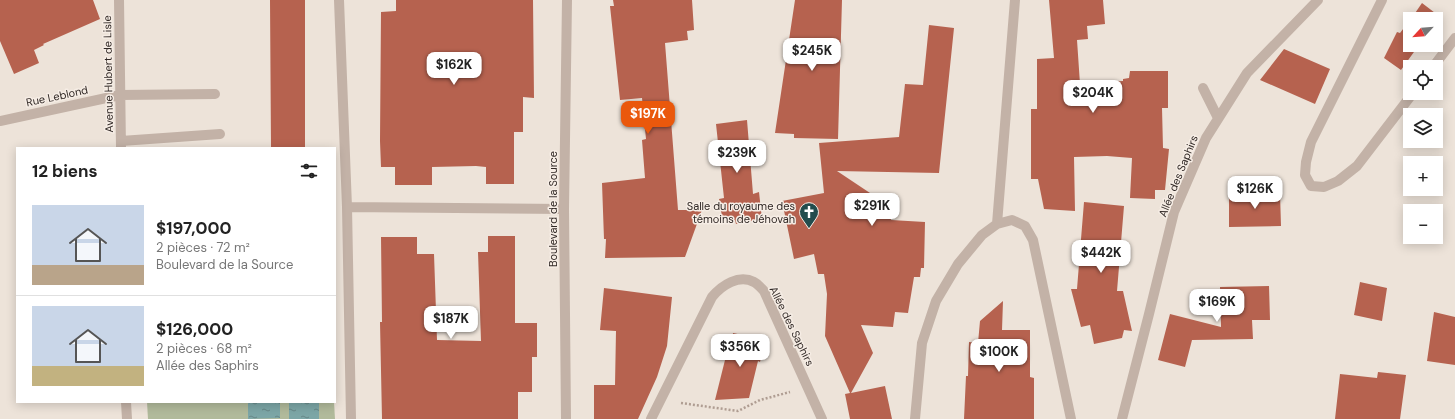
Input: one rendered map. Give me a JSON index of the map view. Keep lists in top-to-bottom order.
{
  "streets": {
    "street": [
      "Avenue Hubert de Lisle",
      "Rue Leblond",
      "Allée des Saphirs",
      "Boulevard de la Source"
    ]
  },
  "crossings": [
    ["Avenue Hubert de Lisle", "Rue Leblond"]
  ],
  "places": {
    "church": ["Salle du royaume des témoins de Jéhovah"]
  },
  "north": "bottom left",
  "page": {
    "map_buttons": ["+", "−"],
    "price": [
      "$245K",
      "$162K",
      "$204K",
      "$197K",
      "$239K",
      "$126K",
      "$291K",
      "$442K",
      "$169K",
      "$187K",
      "$356K",
      "$100K"
    ],
    "heading": "12 biens",
    "list": [
      {
        "name": "$197,000",
        "note": "2 pièces · 72 m² · Boulevard de la Source"
      },
      {
        "name": "$126,000",
        "note": "2 pièces · 68 m² · Allée des Saphirs"
      }
    ]
  }
}
